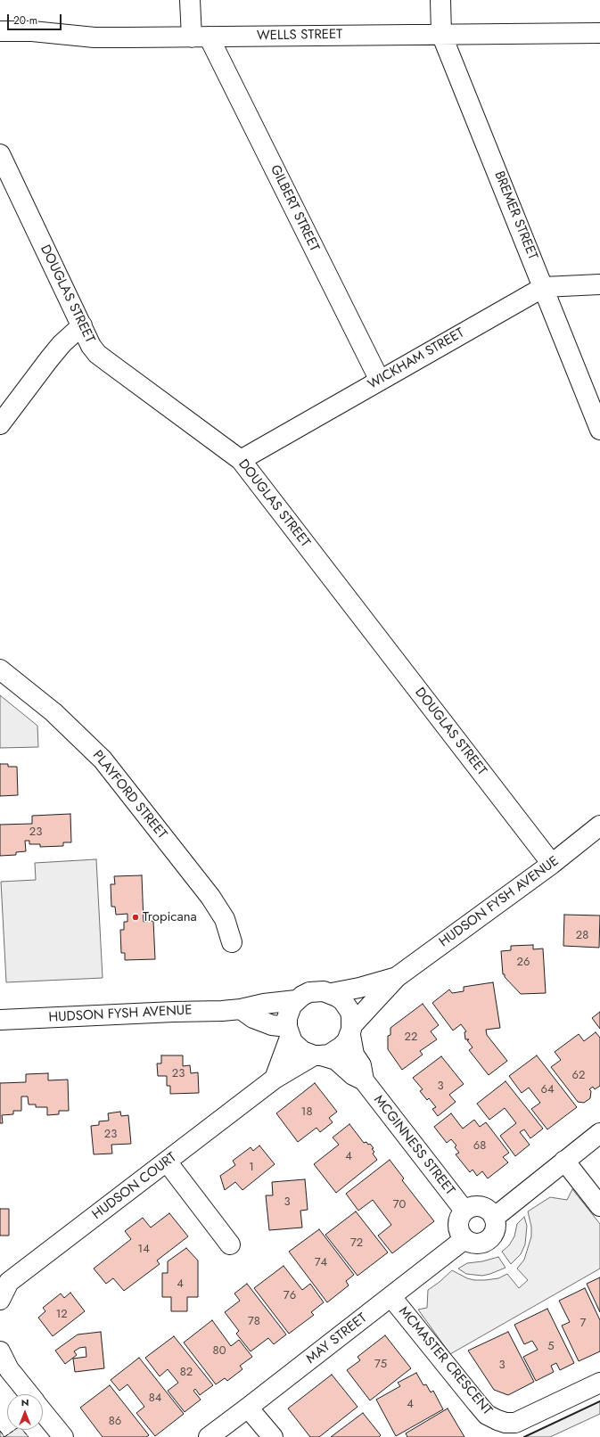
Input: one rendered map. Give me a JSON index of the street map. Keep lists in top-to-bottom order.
{
  "streets": {
    "street": [
      "WELLS STREET",
      "GILBERT STREET",
      "BREMER STREET",
      "DOUGLAS STREET",
      "WICKHAM STREET",
      "PLAYFORD STREET",
      "HUDSON FYSH AVENUE",
      "MCGINNESS STREET",
      "HUDSON COURT",
      "MAY STREET",
      "MCMASTER CRESCENT"
    ]
  },
  "crossings": [
    ["WELLS STREET", "GILBERT STREET"],
    ["WELLS STREET", "BREMER STREET"],
    ["GILBERT STREET", "WICKHAM STREET"],
    ["BREMER STREET", "WICKHAM STREET"],
    ["DOUGLAS STREET", "WICKHAM STREET"],
    ["DOUGLAS STREET", "HUDSON FYSH AVENUE"],
    ["HUDSON FYSH AVENUE", "HUDSON COURT"],
    ["MCGINNESS STREET", "MAY STREET"],
    ["MAY STREET", "MCMASTER CRESCENT"]
  ],
  "places": ["Tropicana"],
  "house_numbers": [
    "23",
    "28",
    "26",
    "22",
    "23",
    "62",
    "3",
    "64",
    "18",
    "23",
    "68",
    "4",
    "1",
    "3",
    "70",
    "72",
    "14",
    "74",
    "4",
    "76",
    "12",
    "78",
    "7",
    "5",
    "80",
    "75",
    "3",
    "82",
    "84",
    "4",
    "86"
  ],
  "scale_bar": "20 m",
  "north": "top"
}
